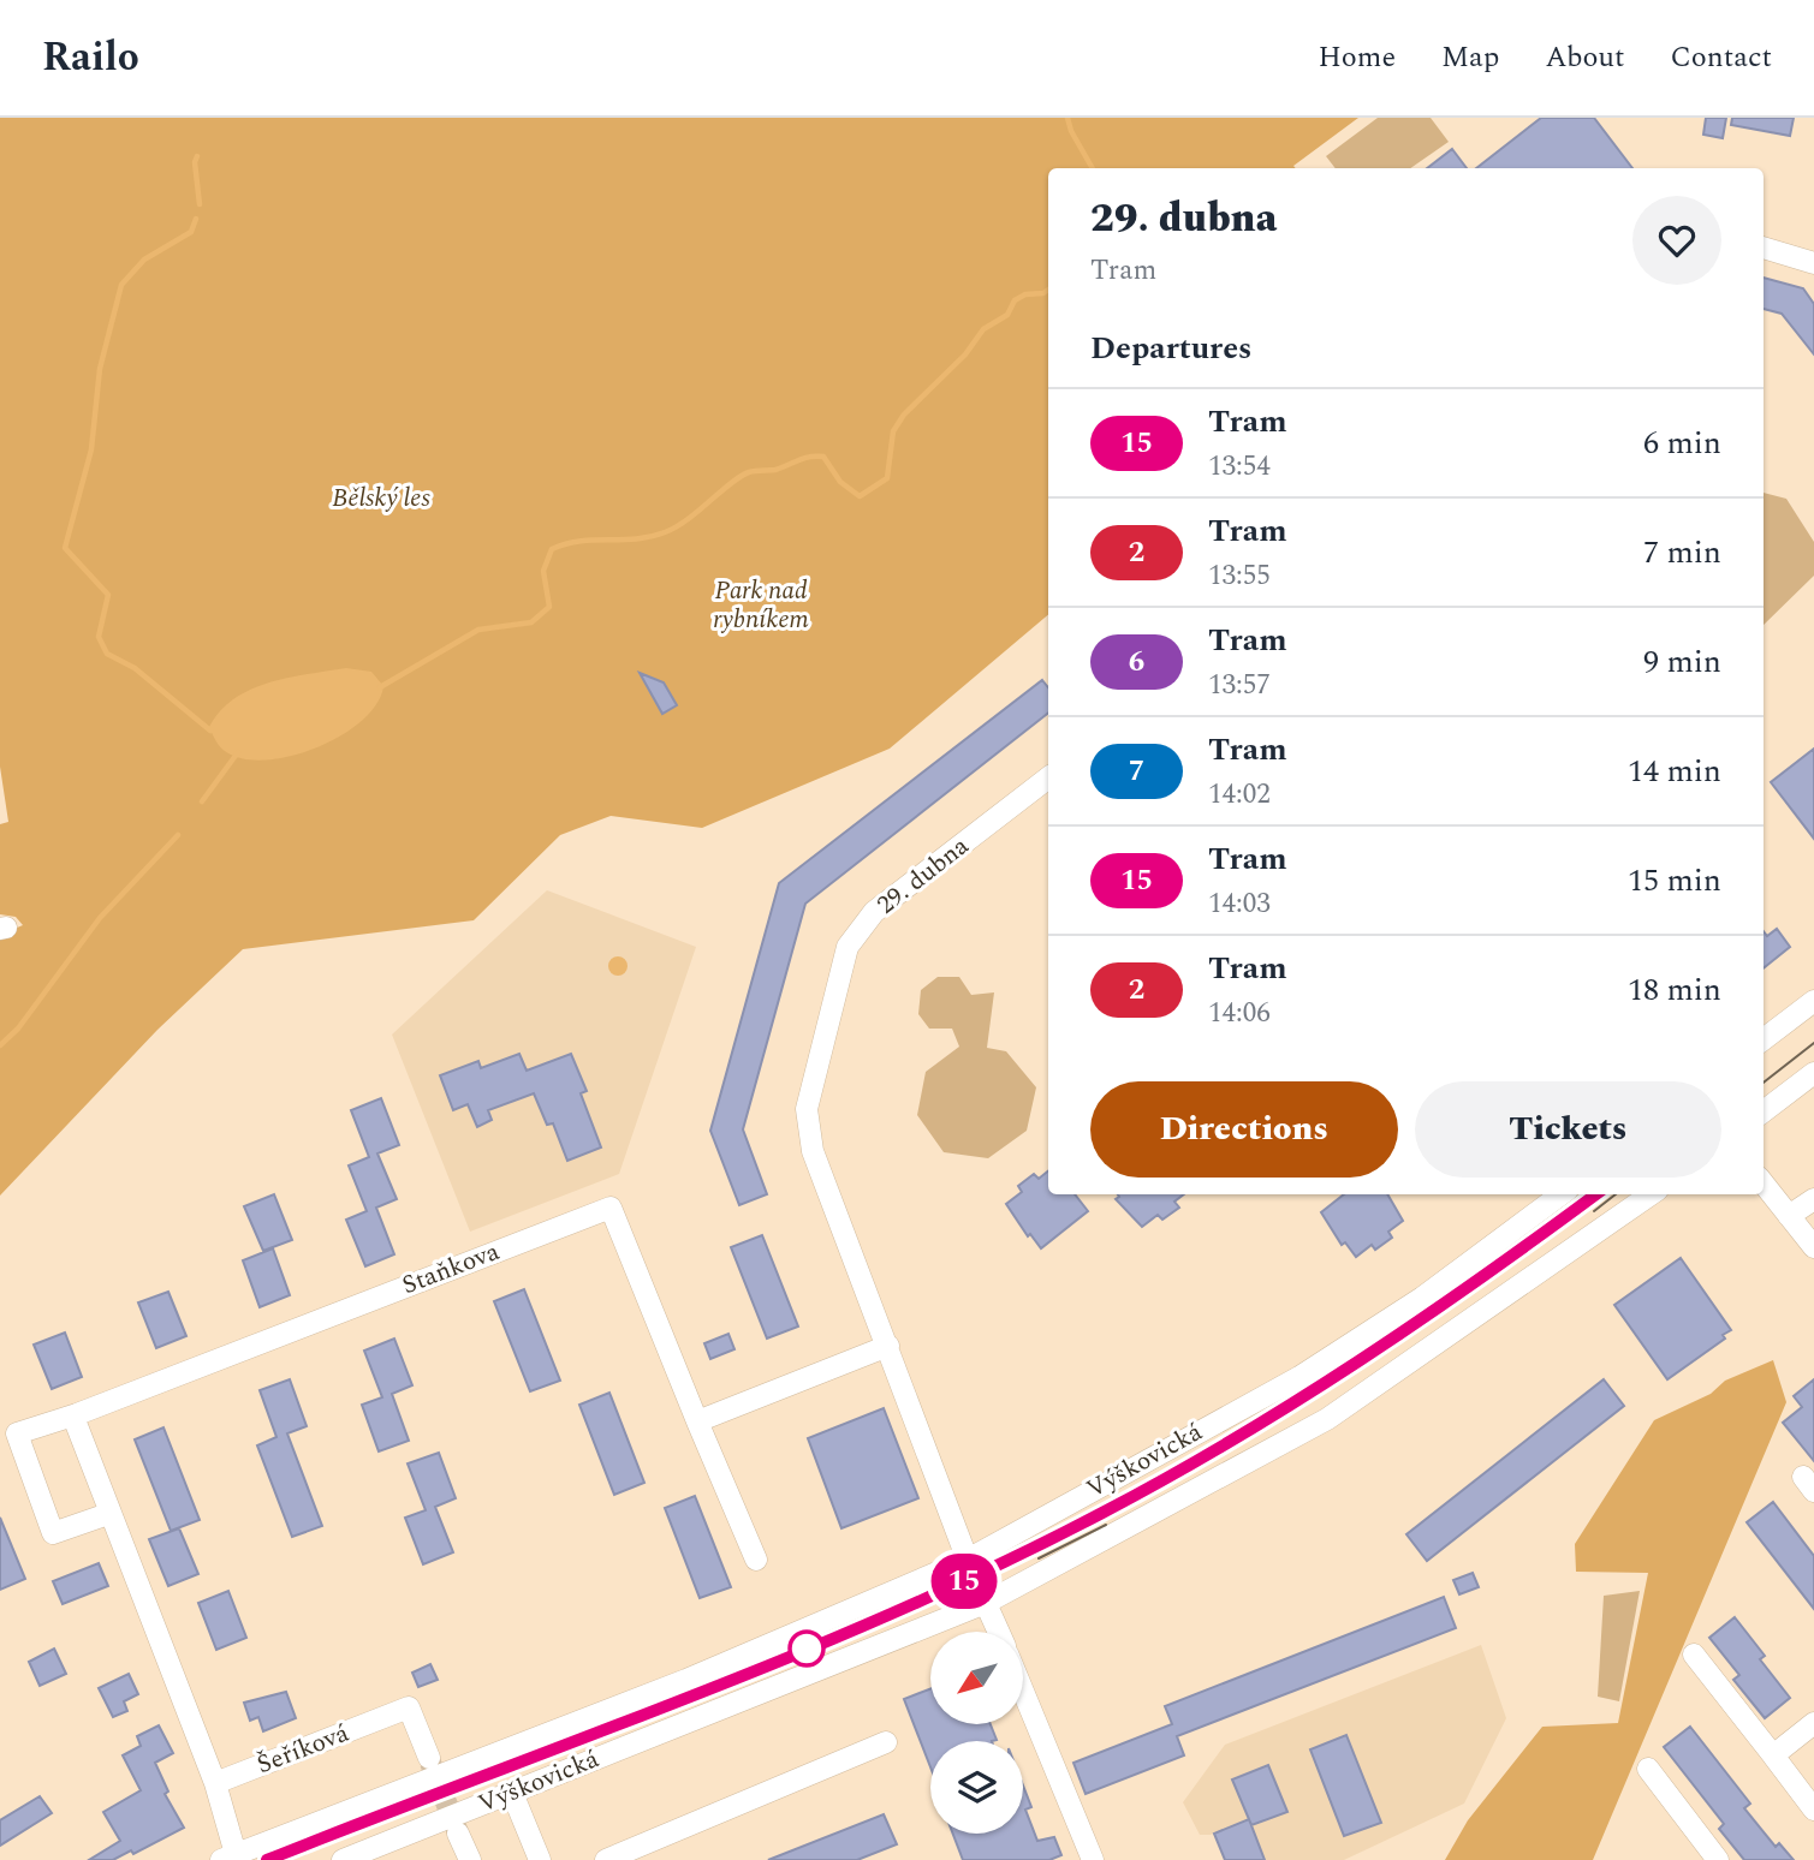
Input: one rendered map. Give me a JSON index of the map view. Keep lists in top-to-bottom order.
{
  "streets": {
    "street": [
      "29. dubna",
      "Staňkova",
      "Výškovická",
      "Šeříková"
    ]
  },
  "crossings": [
    ["29. dubna", "Výškovická"]
  ],
  "parks": ["Bělský les", "Park nad rybníkem"],
  "lines": ["tram line 15"],
  "north": "bottom left",
  "page": {
    "header": "Railo",
    "nav": [
      "Home",
      "Map",
      "About",
      "Contact"
    ],
    "on_map": "15",
    "heading": [
      ["29. dubna", "Tram"],
      "Departures"
    ],
    "list": [
      {
        "mark": "15",
        "name": "Tram",
        "note": "13:54",
        "value": "6 min"
      },
      {
        "mark": "2",
        "name": "Tram",
        "note": "13:55",
        "value": "7 min"
      },
      {
        "mark": "6",
        "name": "Tram",
        "note": "13:57",
        "value": "9 min"
      },
      {
        "mark": "7",
        "name": "Tram",
        "note": "14:02",
        "value": "14 min"
      },
      {
        "mark": "15",
        "name": "Tram",
        "note": "14:03",
        "value": "15 min"
      },
      {
        "mark": "2",
        "name": "Tram",
        "note": "14:06",
        "value": "18 min"
      }
    ],
    "buttons": ["Directions", "Tickets"]
  }
}
